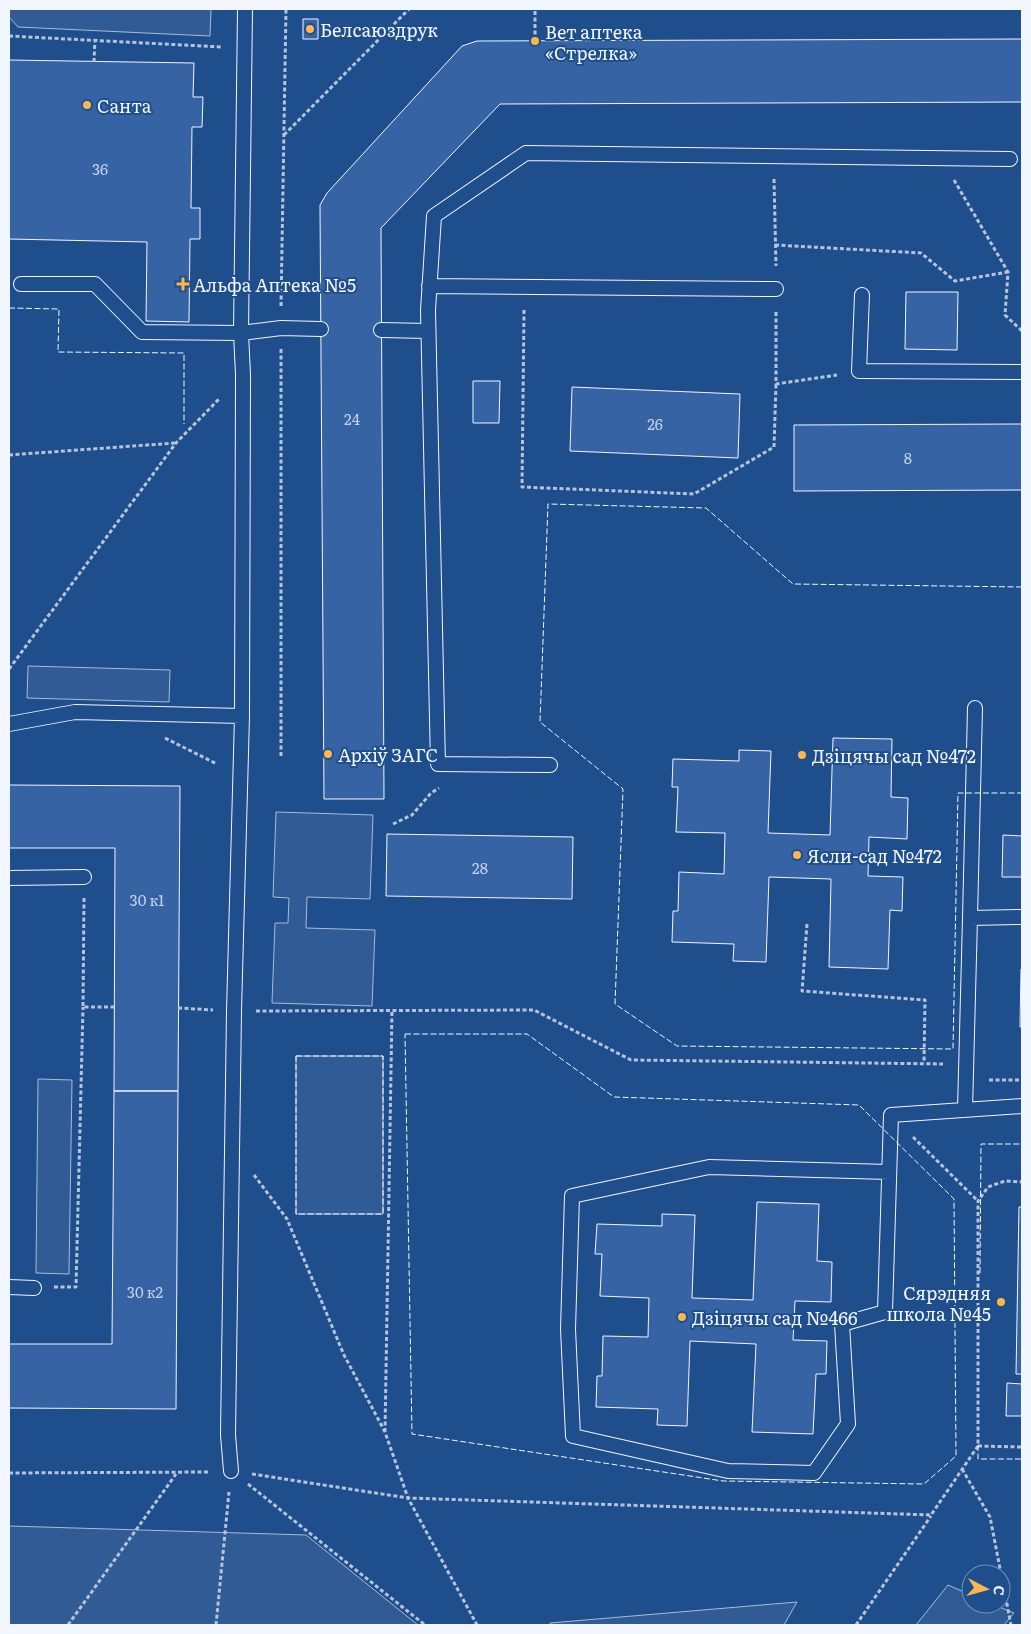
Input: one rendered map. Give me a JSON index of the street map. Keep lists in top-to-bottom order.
{
  "places": {
    "other": [
      "Белсаюздрук",
      "Вет аптека «Стрелка»",
      "Санта",
      "Архіў ЗАГС",
      "Дзіцячы сад №472",
      "Ясли-сад №472",
      "Сярэдняя школа №45",
      "Дзіцячы сад №466"
    ],
    "health": ["Альфа Аптека №5"]
  },
  "house_numbers": [
    "36",
    "24",
    "26",
    "8",
    "28",
    "30 к1",
    "30 к2"
  ],
  "north": "right"
}
